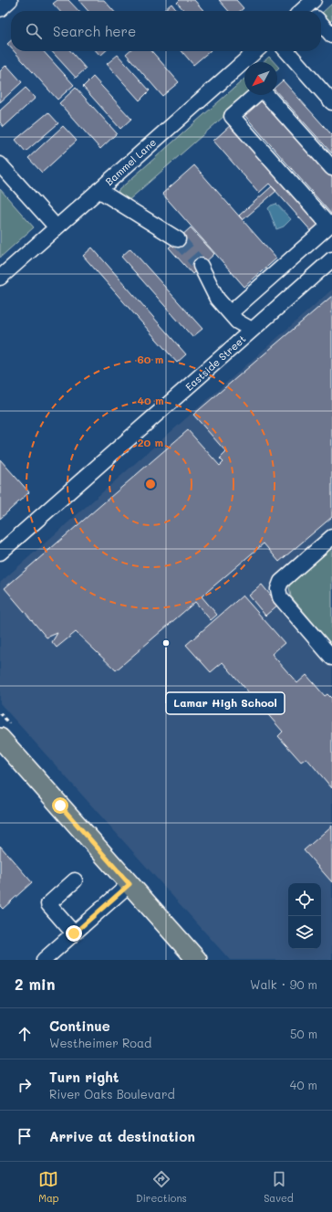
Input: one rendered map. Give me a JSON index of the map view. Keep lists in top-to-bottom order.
{
  "streets": {
    "street": ["Bammel Lane", "Eastside Street"]
  },
  "places": ["Lamar High School"],
  "north": "bottom left",
  "page": {
    "search": "Search here",
    "heading": ["2 min", "Walk · 90 m"],
    "list": [
      ["Continue", "Westheimer Road", "50 m"],
      ["Turn right", "River Oaks Boulevard", "40 m"],
      "Arrive at destination"
    ],
    "nav": ["Map", "Directions", "Saved"]
  },
  "rings": ["60 m", "40 m", "20 m"]
}
